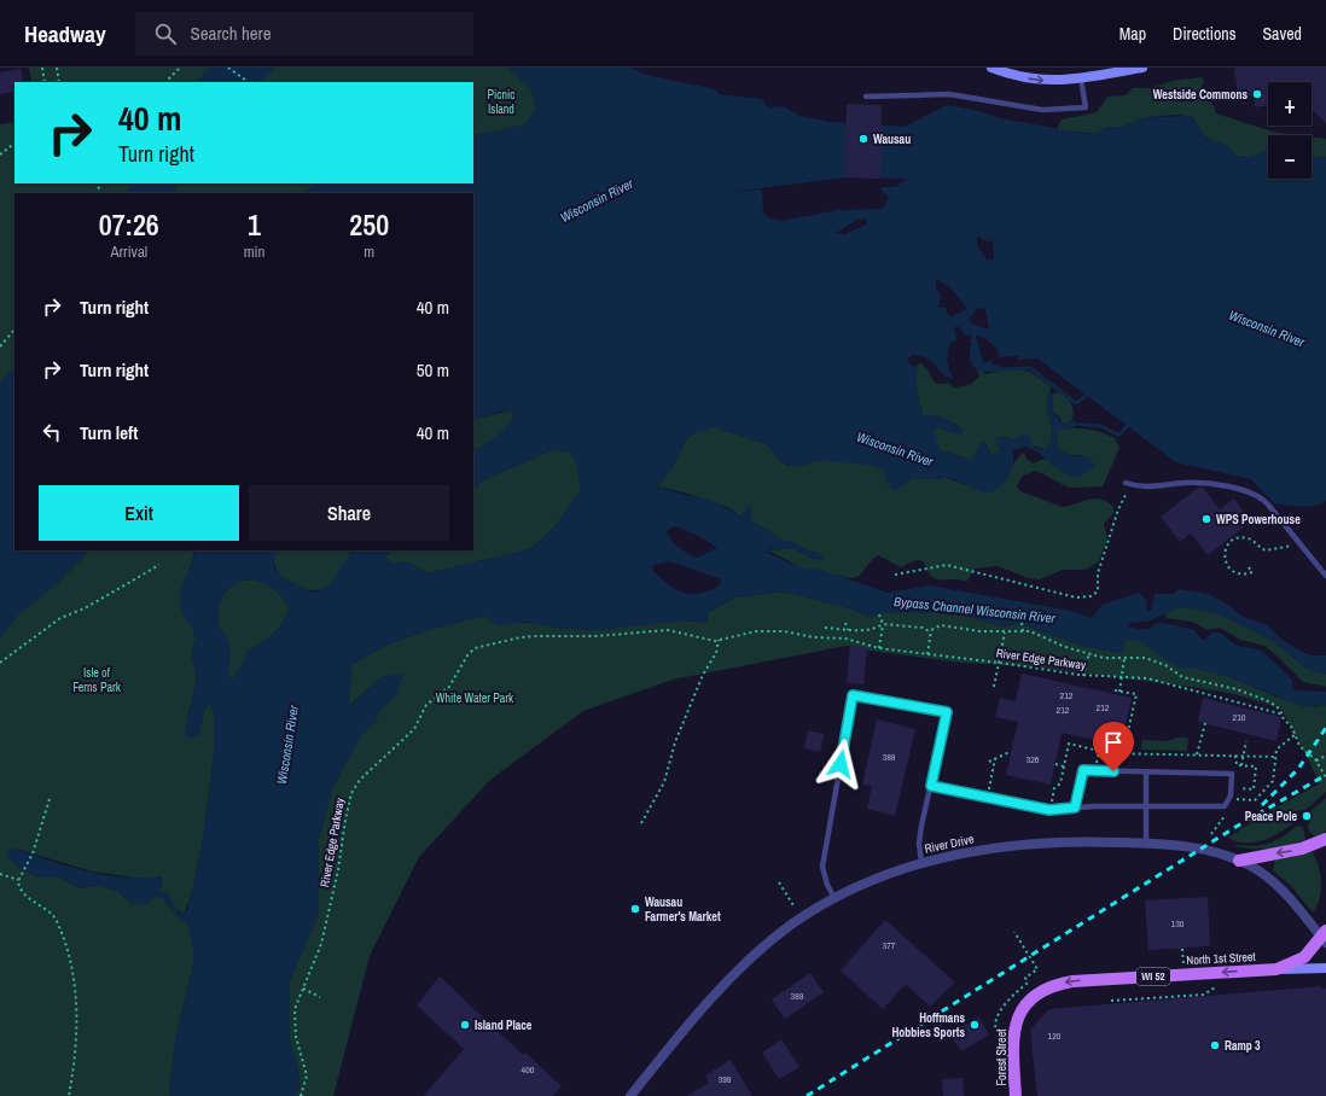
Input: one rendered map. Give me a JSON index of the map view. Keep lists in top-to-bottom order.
{
  "streets": {
    "main road": ["North 1st Street", "WI 52", "Forest Street"],
    "street": ["River Drive"],
    "path": ["River Edge Parkway"]
  },
  "crossings": [
    ["River Drive", "WI 52"],
    ["North 1st Street", "WI 52"],
    ["North 1st Street", "Forest Street"]
  ],
  "one_way": ["North 1st Street"],
  "water": ["Wisconsin River", "Bypass Channel Wisconsin River"],
  "parks": ["Picnic Island", "Isle of Ferns Park", "White Water Park"],
  "places": [
    "Westside Commons",
    "Wausau",
    "WPS Powerhouse",
    "Peace Pole",
    "Wausau Farmer's Market",
    "Island Place",
    "Hoffmans Hobbies Sports",
    "Ramp 3"
  ],
  "house_numbers": [
    "212",
    "212",
    "212",
    "210",
    "388",
    "326",
    "130",
    "377",
    "389",
    "120",
    "400",
    "399"
  ],
  "page": {
    "header": "Headway",
    "search": "Search here",
    "nav": ["Map", "Directions", "Saved"],
    "map_buttons": ["+", "−"],
    "turn": ["40 m", "Turn right"],
    "eta": [
      "07:26",
      "Arrival",
      "1",
      "min",
      "250",
      "m"
    ],
    "list": [
      {
        "name": "Turn right",
        "value": "40 m"
      },
      {
        "name": "Turn right",
        "value": "50 m"
      },
      {
        "name": "Turn left",
        "value": "40 m"
      }
    ],
    "buttons": ["Exit", "Share"]
  }
}
